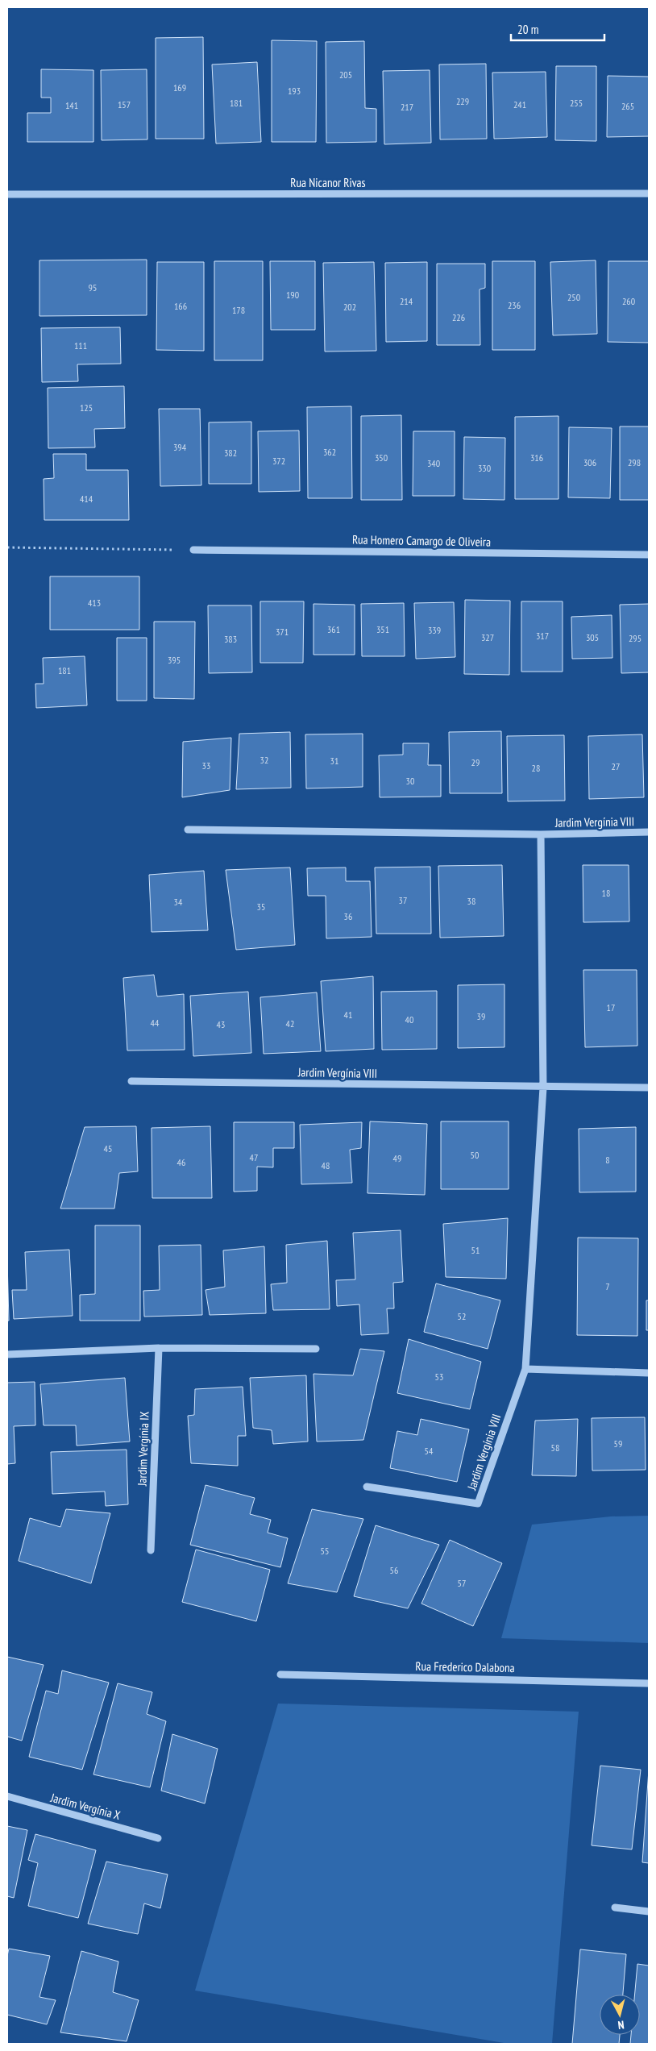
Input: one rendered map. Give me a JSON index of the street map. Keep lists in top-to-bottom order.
{
  "streets": {
    "street": [
      "Rua Nicanor Rivas",
      "Rua Homero Camargo de Oliveira",
      "Jardim Vergínia VIII",
      "Jardim Vergínia IX",
      "Rua Frederico Dalabona",
      "Jardim Vergínia X"
    ]
  },
  "house_numbers": [
    "205",
    "169",
    "193",
    "229",
    "181",
    "255",
    "157",
    "241",
    "141",
    "265",
    "217",
    "95",
    "190",
    "250",
    "214",
    "260",
    "236",
    "166",
    "202",
    "178",
    "226",
    "111",
    "125",
    "394",
    "362",
    "382",
    "350",
    "316",
    "372",
    "306",
    "298",
    "340",
    "330",
    "414",
    "413",
    "361",
    "351",
    "339",
    "371",
    "317",
    "327",
    "305",
    "295",
    "383",
    "395",
    "181",
    "32",
    "31",
    "29",
    "33",
    "27",
    "28",
    "30",
    "18",
    "37",
    "38",
    "34",
    "35",
    "36",
    "17",
    "41",
    "39",
    "40",
    "44",
    "42",
    "43",
    "45",
    "50",
    "47",
    "49",
    "8",
    "46",
    "48",
    "51",
    "7",
    "52",
    "53",
    "59",
    "58",
    "54",
    "55",
    "56",
    "57"
  ],
  "scale_bar": "20 m",
  "north": "bottom"
}
